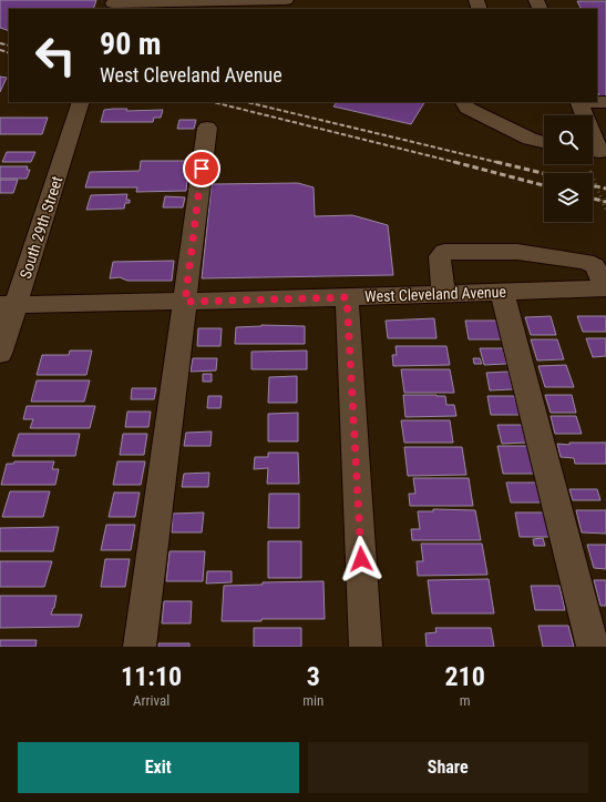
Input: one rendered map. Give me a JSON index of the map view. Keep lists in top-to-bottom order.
{
  "streets": {
    "street": ["South 29th Street", "West Cleveland Avenue"]
  },
  "crossings": [
    ["South 29th Street", "West Cleveland Avenue"]
  ],
  "page": {
    "turn": ["90 m", "West Cleveland Avenue"],
    "eta": [
      "11:10",
      "Arrival",
      "3",
      "min",
      "210",
      "m"
    ],
    "buttons": ["Exit", "Share"]
  }
}
